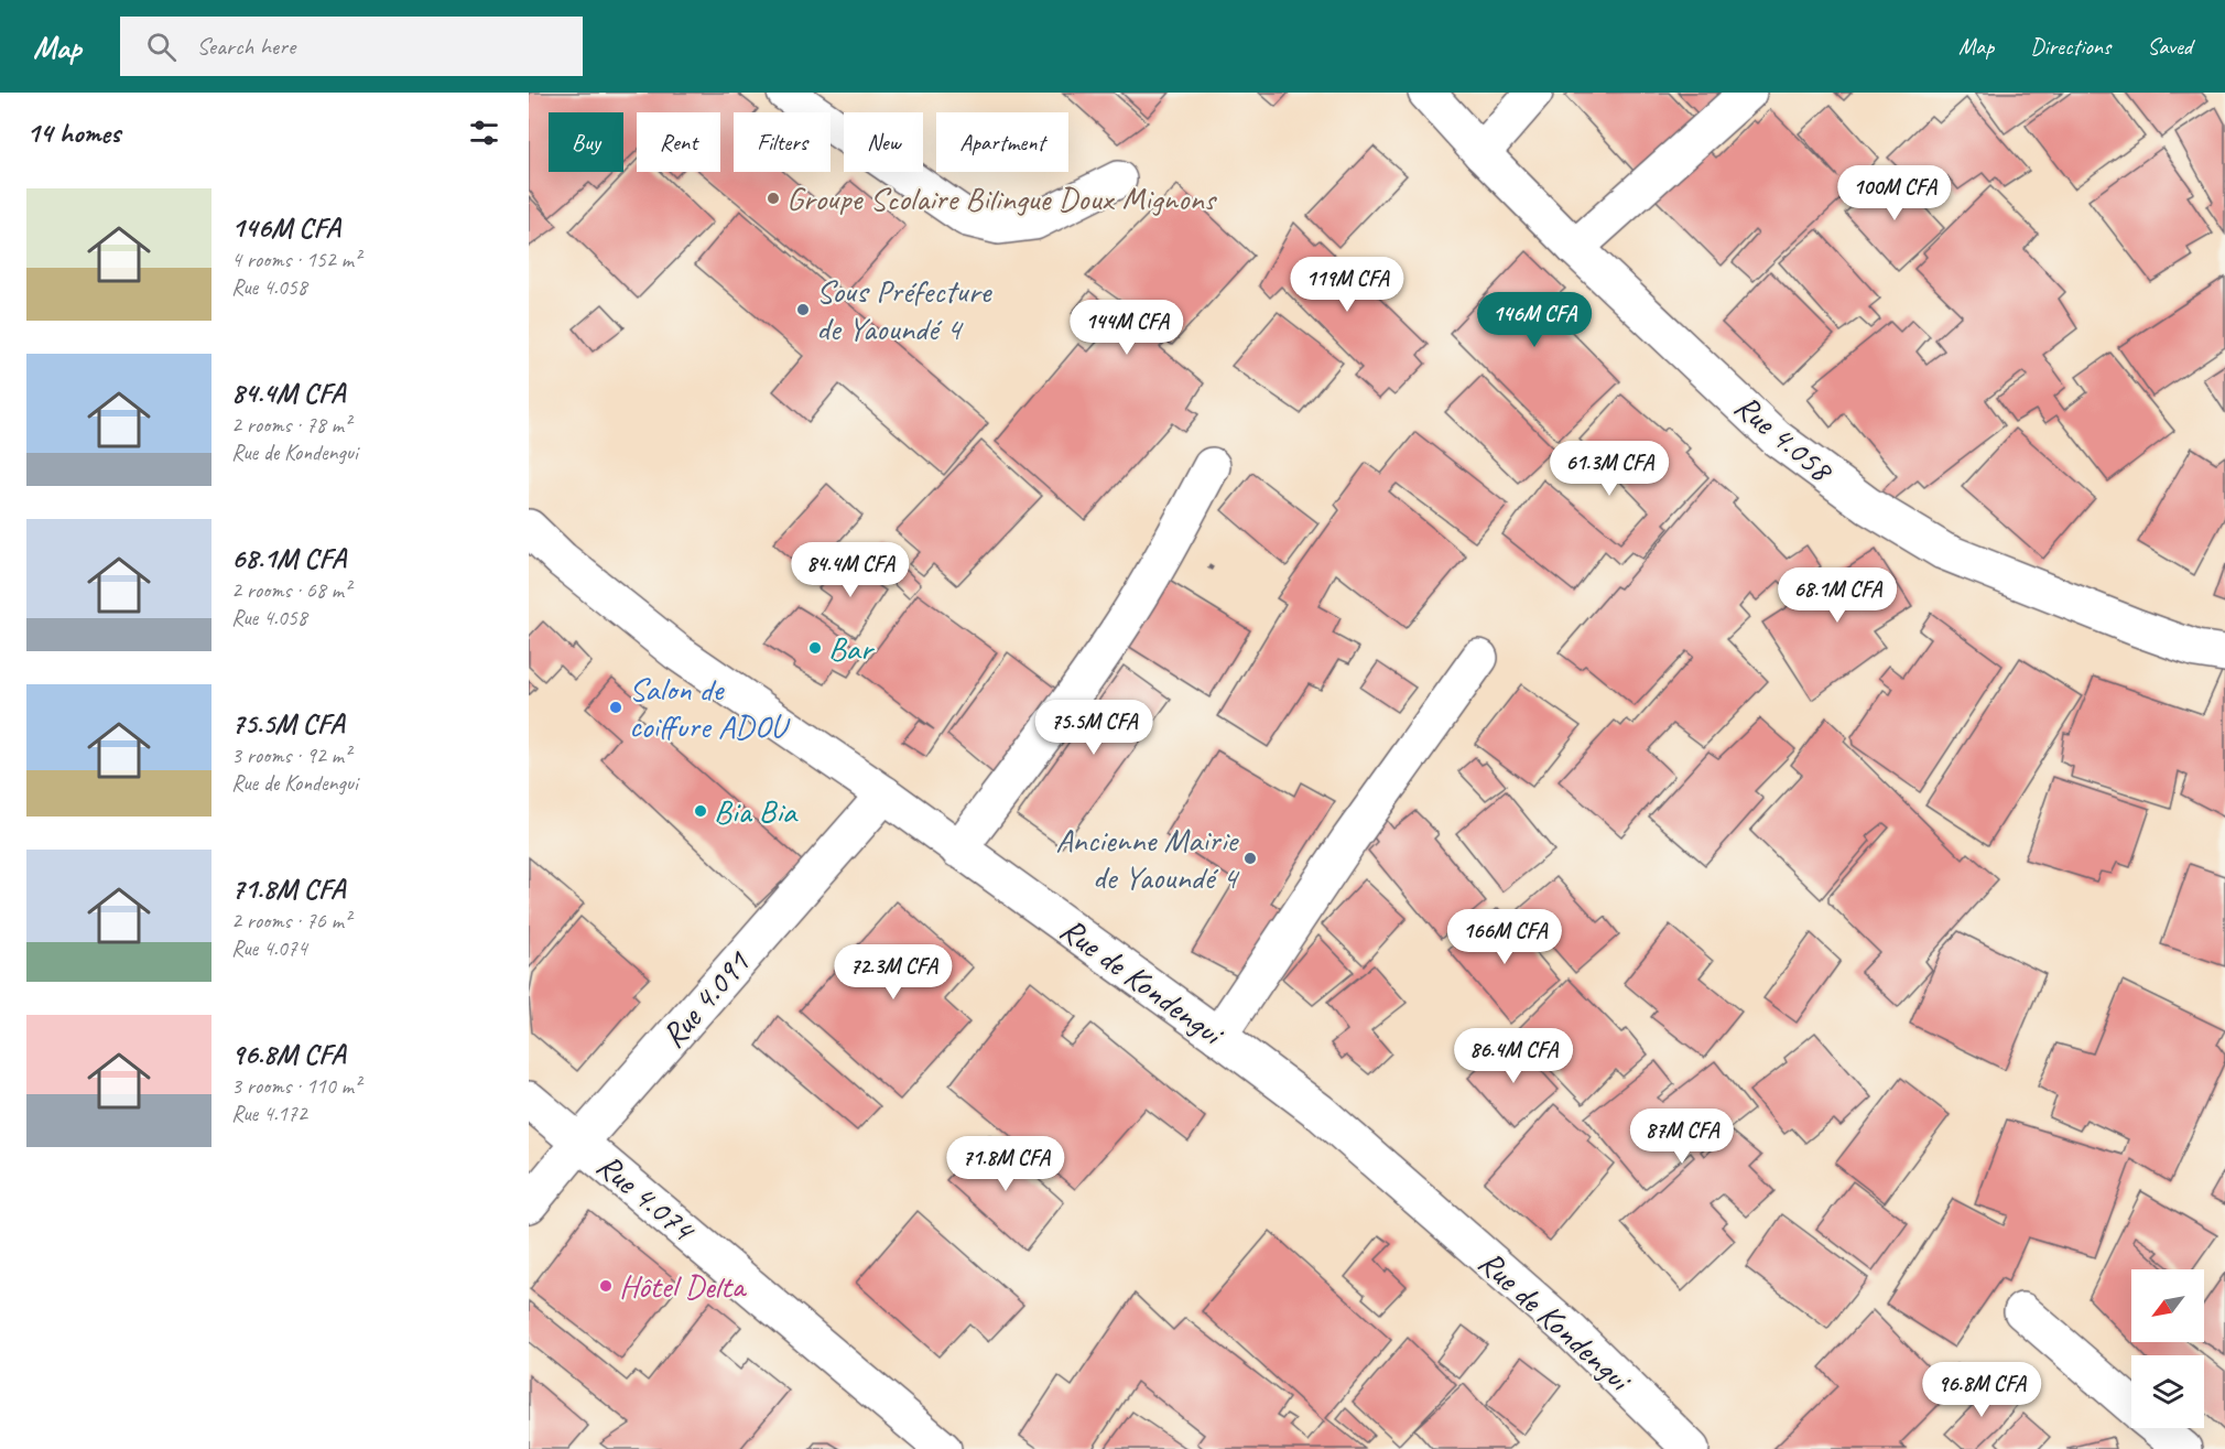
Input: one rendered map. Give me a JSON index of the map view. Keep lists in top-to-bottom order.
{
  "streets": {
    "street": [
      "Rue 4.058",
      "Rue de Kondengui",
      "Rue 4.091",
      "Rue 4.074"
    ]
  },
  "crossings": [
    ["Rue de Kondengui", "Rue 4.091"],
    ["Rue 4.091", "Rue 4.074"]
  ],
  "places": [
    "Groupe Scolaire Bilingue Doux Mignons",
    "Sous Préfecture de Yaoundé 4",
    "Bar",
    "Salon de coiffure ADOU",
    "Bia Bia",
    "Ancienne Mairie de Yaoundé 4",
    "Hôtel Delta"
  ],
  "north": "bottom left",
  "page": {
    "header": "Map",
    "search": "Search here",
    "nav": ["Map", "Directions", "Saved"],
    "heading": "14 homes",
    "chip": [
      "Buy",
      "Rent",
      "Filters",
      "New",
      "Apartment"
    ],
    "price": [
      "100M CFA",
      "119M CFA",
      "146M CFA",
      "144M CFA",
      "61.3M CFA",
      "84.4M CFA",
      "68.1M CFA",
      "75.5M CFA",
      "166M CFA",
      "72.3M CFA",
      "86.4M CFA",
      "87M CFA",
      "71.8M CFA",
      "96.8M CFA"
    ],
    "list": [
      {
        "name": "146M CFA",
        "note": "4 rooms · 152 m² · Rue 4.058"
      },
      {
        "name": "84.4M CFA",
        "note": "2 rooms · 78 m² · Rue de Kondengui"
      },
      {
        "name": "68.1M CFA",
        "note": "2 rooms · 68 m² · Rue 4.058"
      },
      {
        "name": "75.5M CFA",
        "note": "3 rooms · 92 m² · Rue de Kondengui"
      },
      {
        "name": "71.8M CFA",
        "note": "2 rooms · 76 m² · Rue 4.074"
      },
      {
        "name": "96.8M CFA",
        "note": "3 rooms · 110 m² · Rue 4.172"
      }
    ]
  }
}
